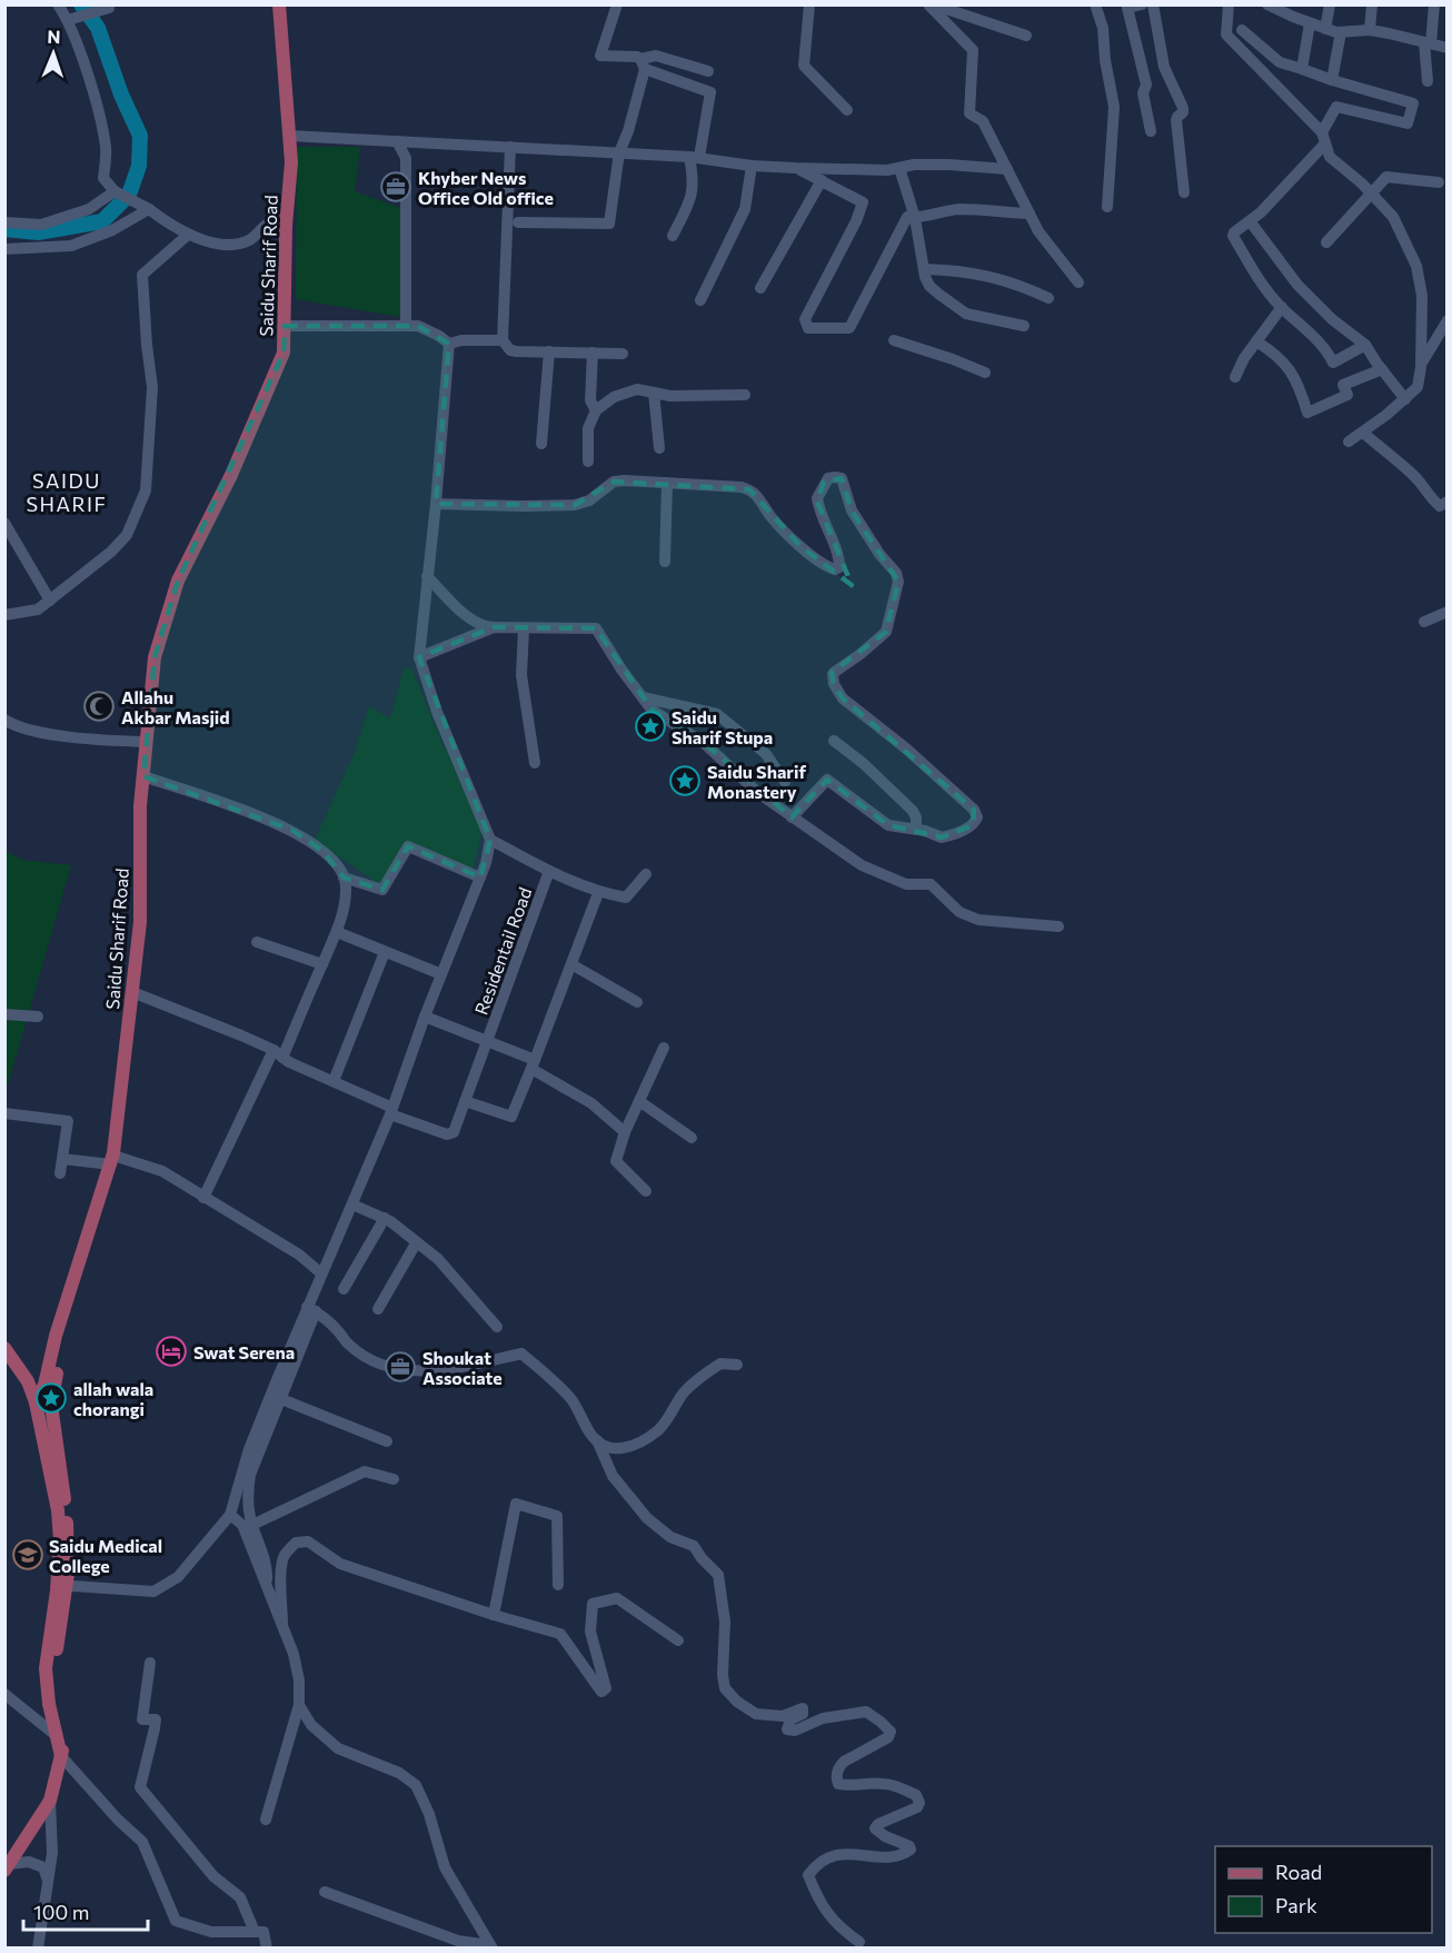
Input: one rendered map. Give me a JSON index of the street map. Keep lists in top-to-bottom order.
{
  "streets": {
    "main road": ["Saidu Sharif Road"],
    "street": ["Residentail Road"]
  },
  "districts": ["SAIDU SHARIF"],
  "places": {
    "office": ["Khyber News Office Old office", "Shoukat Associate"],
    "mosque": ["Allahu Akbar Masjid"],
    "place": ["Saidu Sharif Stupa", "Saidu Sharif Monastery", "allah wala chorangi"],
    "hotel": ["Swat Serena"],
    "school or university": ["Saidu Medical College"]
  },
  "legend": ["Road", "Park"],
  "scale_bar": "100 m",
  "north": "top"
}
